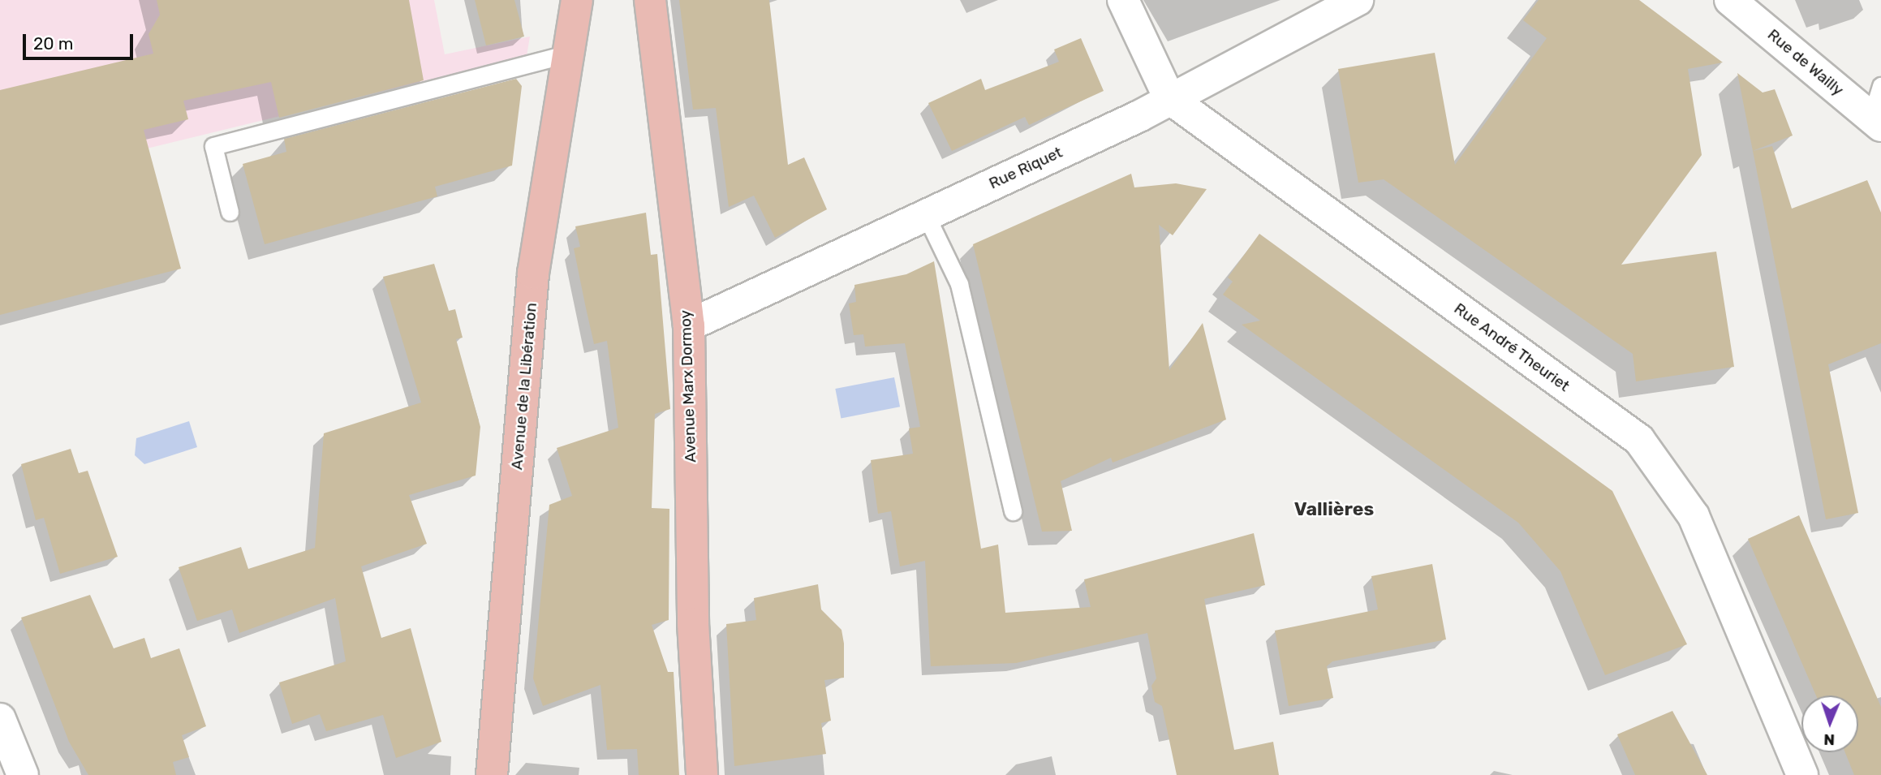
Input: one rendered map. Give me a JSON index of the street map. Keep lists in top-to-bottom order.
{
  "streets": {
    "main road": ["Avenue de la Libération", "Avenue Marx Dormoy"],
    "street": ["Rue de Wailly", "Rue Riquet", "Rue André Theuriet"]
  },
  "crossings": [
    ["Rue Riquet", "Rue André Theuriet"],
    ["Rue Riquet", "Avenue Marx Dormoy"]
  ],
  "districts": ["Vallières"],
  "scale_bar": "20 m",
  "north": "bottom"
}
